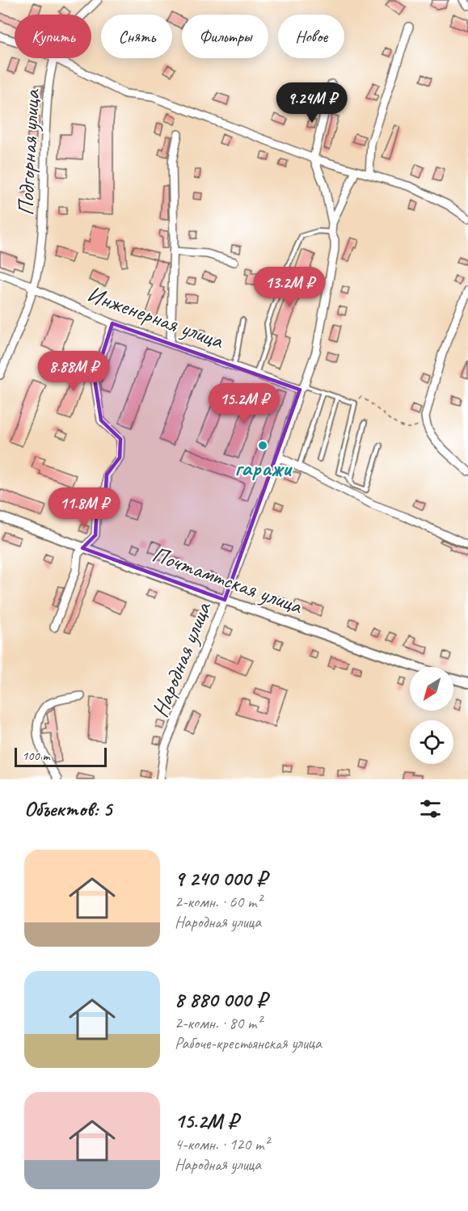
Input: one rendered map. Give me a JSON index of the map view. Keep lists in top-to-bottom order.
{
  "streets": {
    "street": [
      "Подгорная улица",
      "Инженерная улица",
      "Почтамтская улица",
      "Народная улица"
    ]
  },
  "crossings": [
    ["Подгорная улица", "Инженерная улица"],
    ["Инженерная улица", "Народная улица"],
    ["Почтамтская улица", "Народная улица"]
  ],
  "places": ["гаражи"],
  "scale_bar": "100 m",
  "north": "bottom left",
  "page": {
    "chip": [
      "Купить",
      "Снять",
      "Фильтры",
      "Новое"
    ],
    "price": [
      "9.24M ₽",
      "13.2M ₽",
      "8.88M ₽",
      "15.2M ₽",
      "11.8M ₽"
    ],
    "scale": "100 m",
    "heading": "Объектов: 5",
    "list": [
      {
        "name": "9 240 000 ₽",
        "note": "2-комн. · 60 m² · Народная улица"
      },
      {
        "name": "8 880 000 ₽",
        "note": "2-комн. · 80 m² · Рабоче-крестьянская улица"
      },
      {
        "name": "15.2M ₽",
        "note": "4-комн. · 120 m² · Народная улица"
      }
    ]
  }
}
